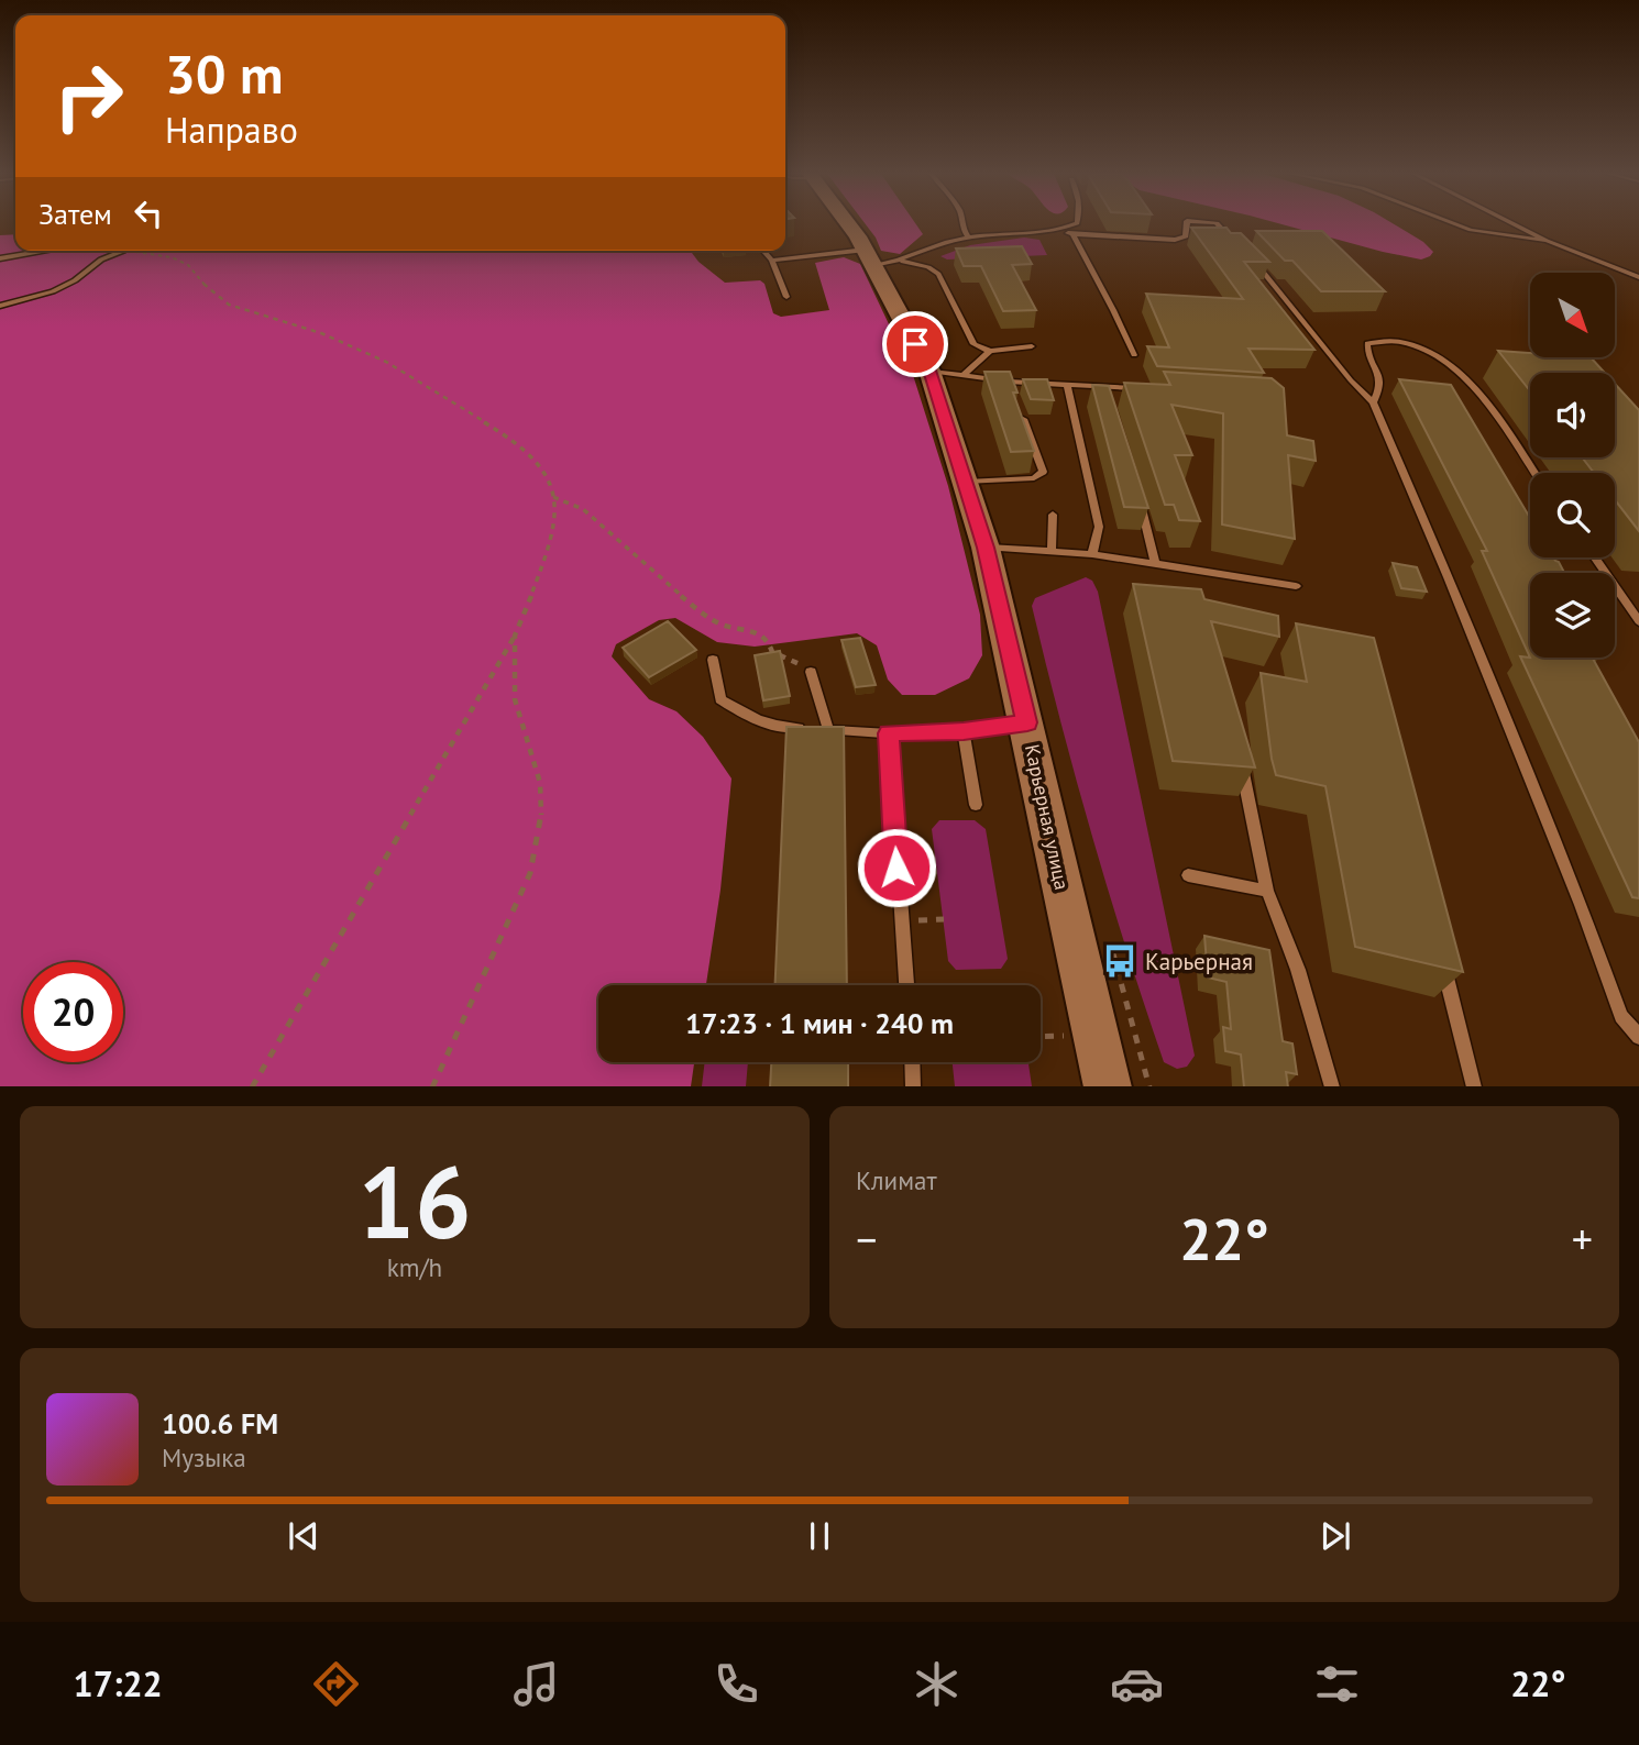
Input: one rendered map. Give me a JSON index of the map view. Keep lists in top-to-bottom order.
{
  "streets": {
    "street": ["Карьерная улица"]
  },
  "places": {
    "bus stop": ["Карьерная"]
  },
  "north": "bottom right",
  "page": {
    "turn": ["30 m", "Направо"],
    "then": "Затем",
    "limit": "20",
    "trip": "17:23 · 1 мин · 240 m",
    "tile": [
      ["16", "km/h"],
      "Климат"
    ],
    "heat": ["−", "22°", "+"],
    "song": ["100.6 FM", "Музыка"],
    "tabs": ["17:22", "22°"]
  }
}
